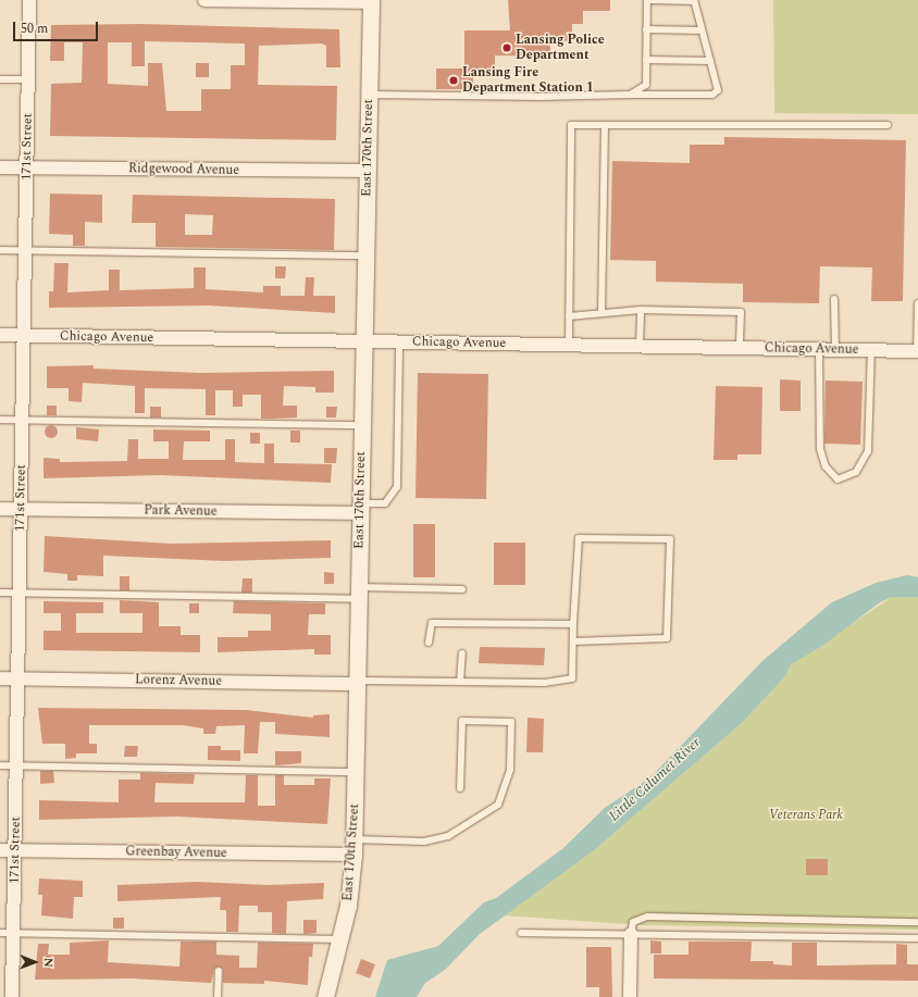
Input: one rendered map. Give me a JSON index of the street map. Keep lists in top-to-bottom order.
{
  "streets": {
    "street": [
      "171st Street",
      "East 170th Street",
      "Ridgewood Avenue",
      "Chicago Avenue",
      "Park Avenue",
      "Lorenz Avenue",
      "Greenbay Avenue"
    ]
  },
  "crossings": [
    ["171st Street", "Ridgewood Avenue"],
    ["171st Street", "Chicago Avenue"],
    ["171st Street", "Park Avenue"],
    ["171st Street", "Lorenz Avenue"],
    ["171st Street", "Greenbay Avenue"],
    ["East 170th Street", "Ridgewood Avenue"],
    ["East 170th Street", "Chicago Avenue"],
    ["East 170th Street", "Park Avenue"],
    ["East 170th Street", "Lorenz Avenue"],
    ["East 170th Street", "Greenbay Avenue"]
  ],
  "water": ["Little Calumet River"],
  "parks": ["Veterans Park"],
  "places": ["Lansing Police Department", "Lansing Fire Department Station 1"],
  "scale_bar": "50 m",
  "north": "right"
}
